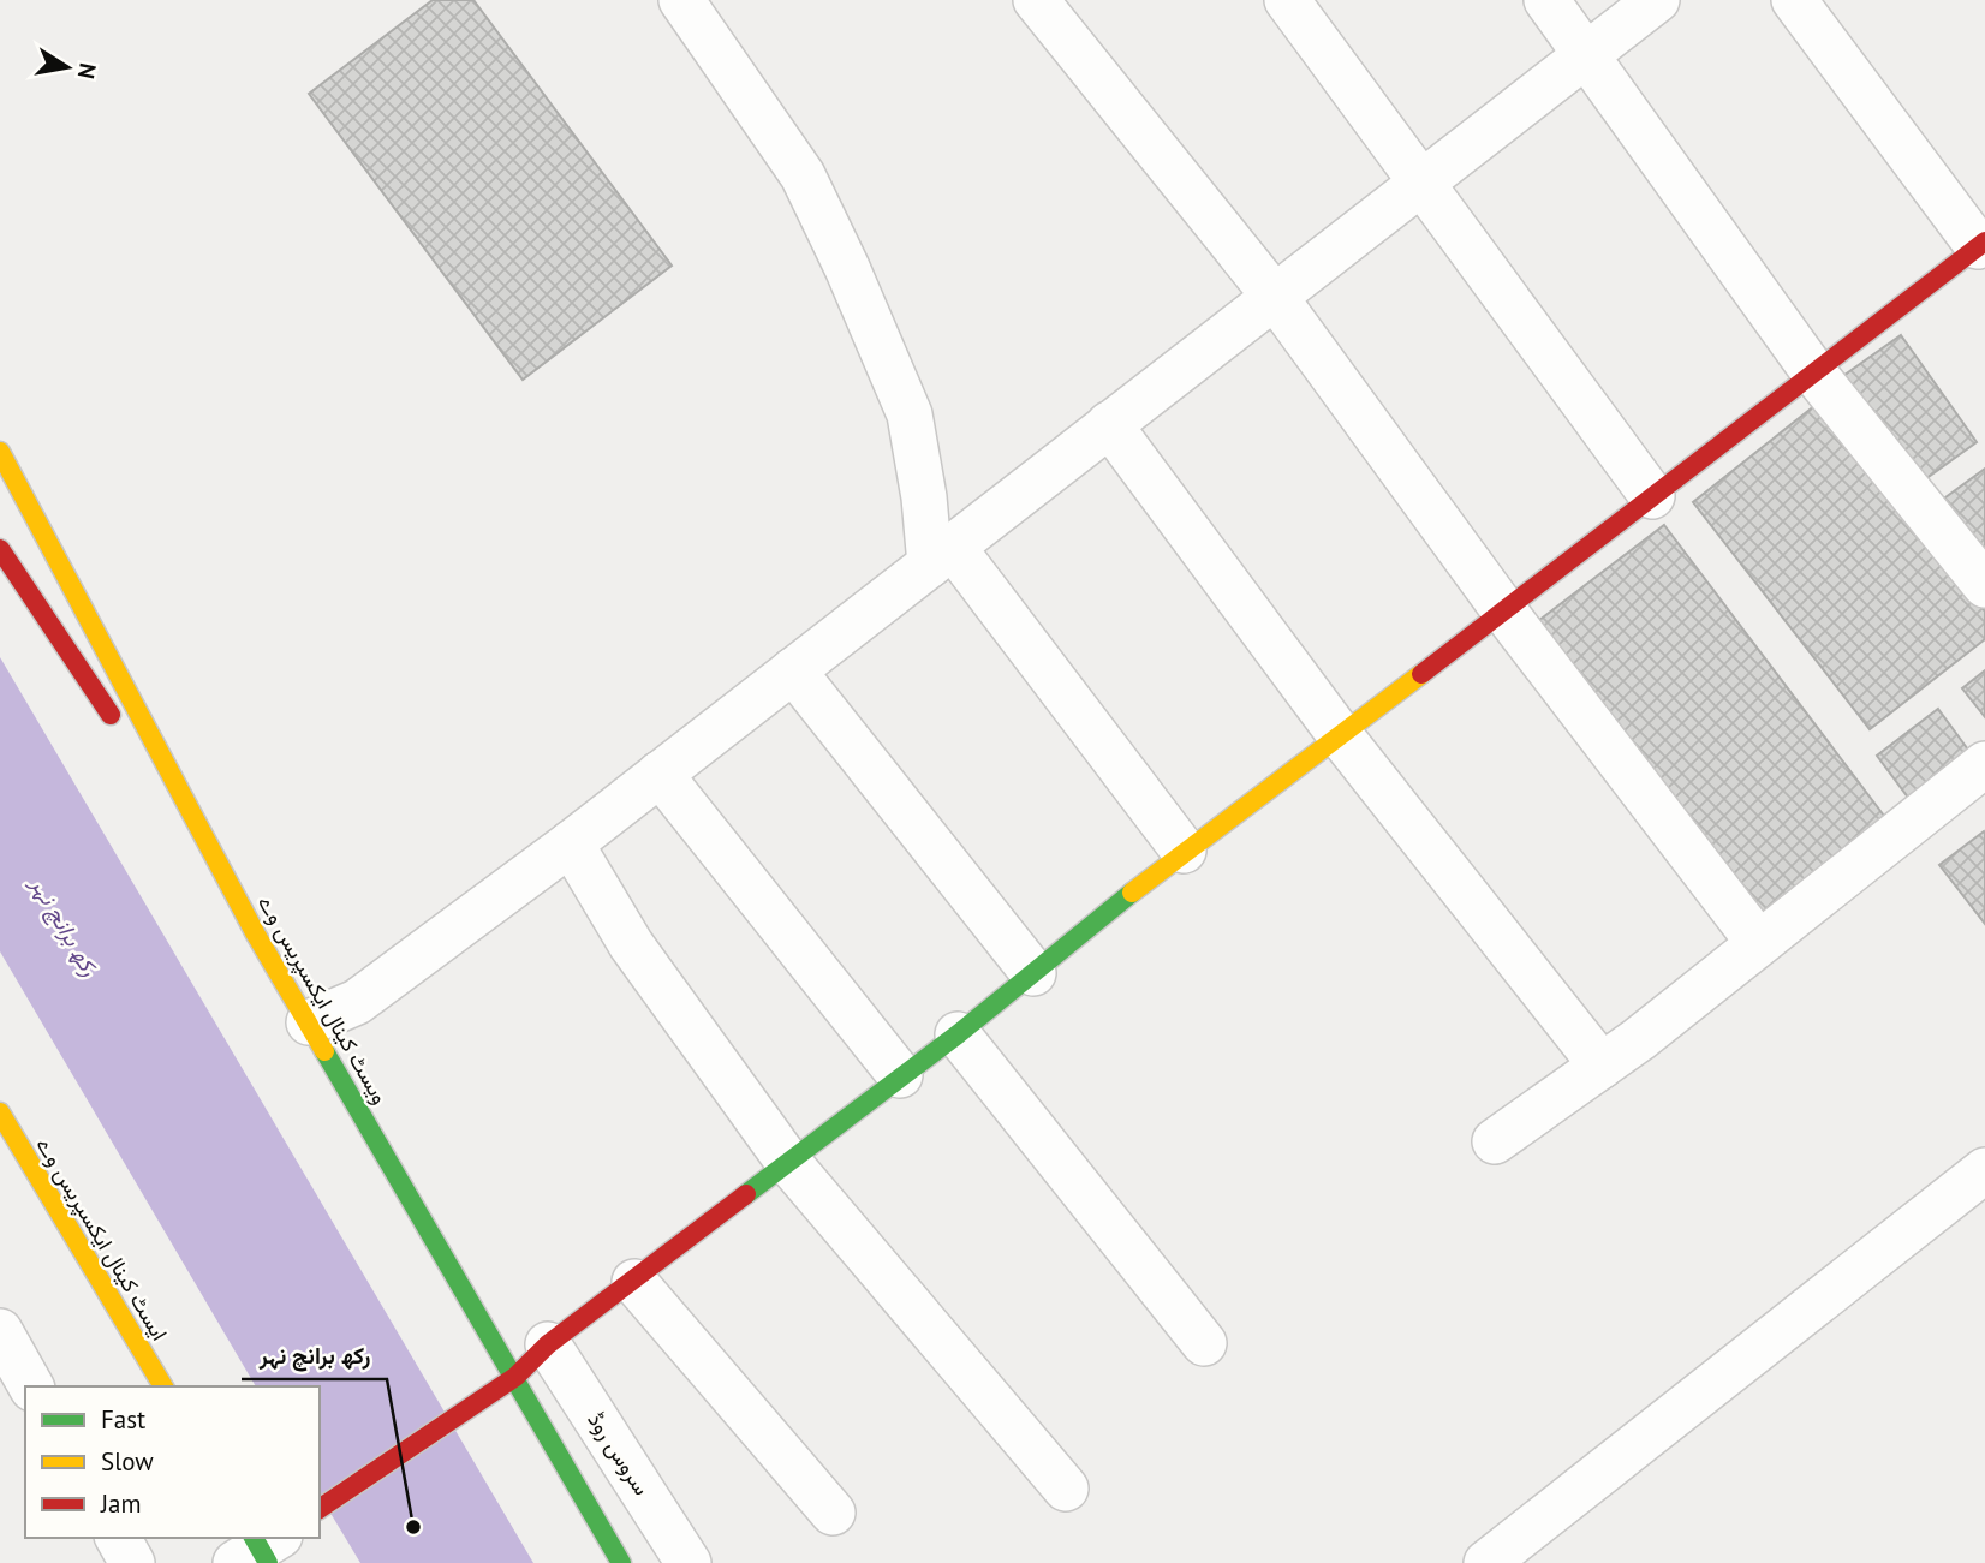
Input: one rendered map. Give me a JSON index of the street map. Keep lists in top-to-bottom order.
{
  "streets": {
    "street": ["ویسٹ کینال ایکسپریس وے", "ایسٹ کینال ایکسپریس وے", "سروس روڈ"]
  },
  "water": ["رکھ برانچ نہر"],
  "places": ["رکھ برانچ نہر"],
  "legend": ["Fast", "Slow", "Jam"],
  "north": "right"
}
